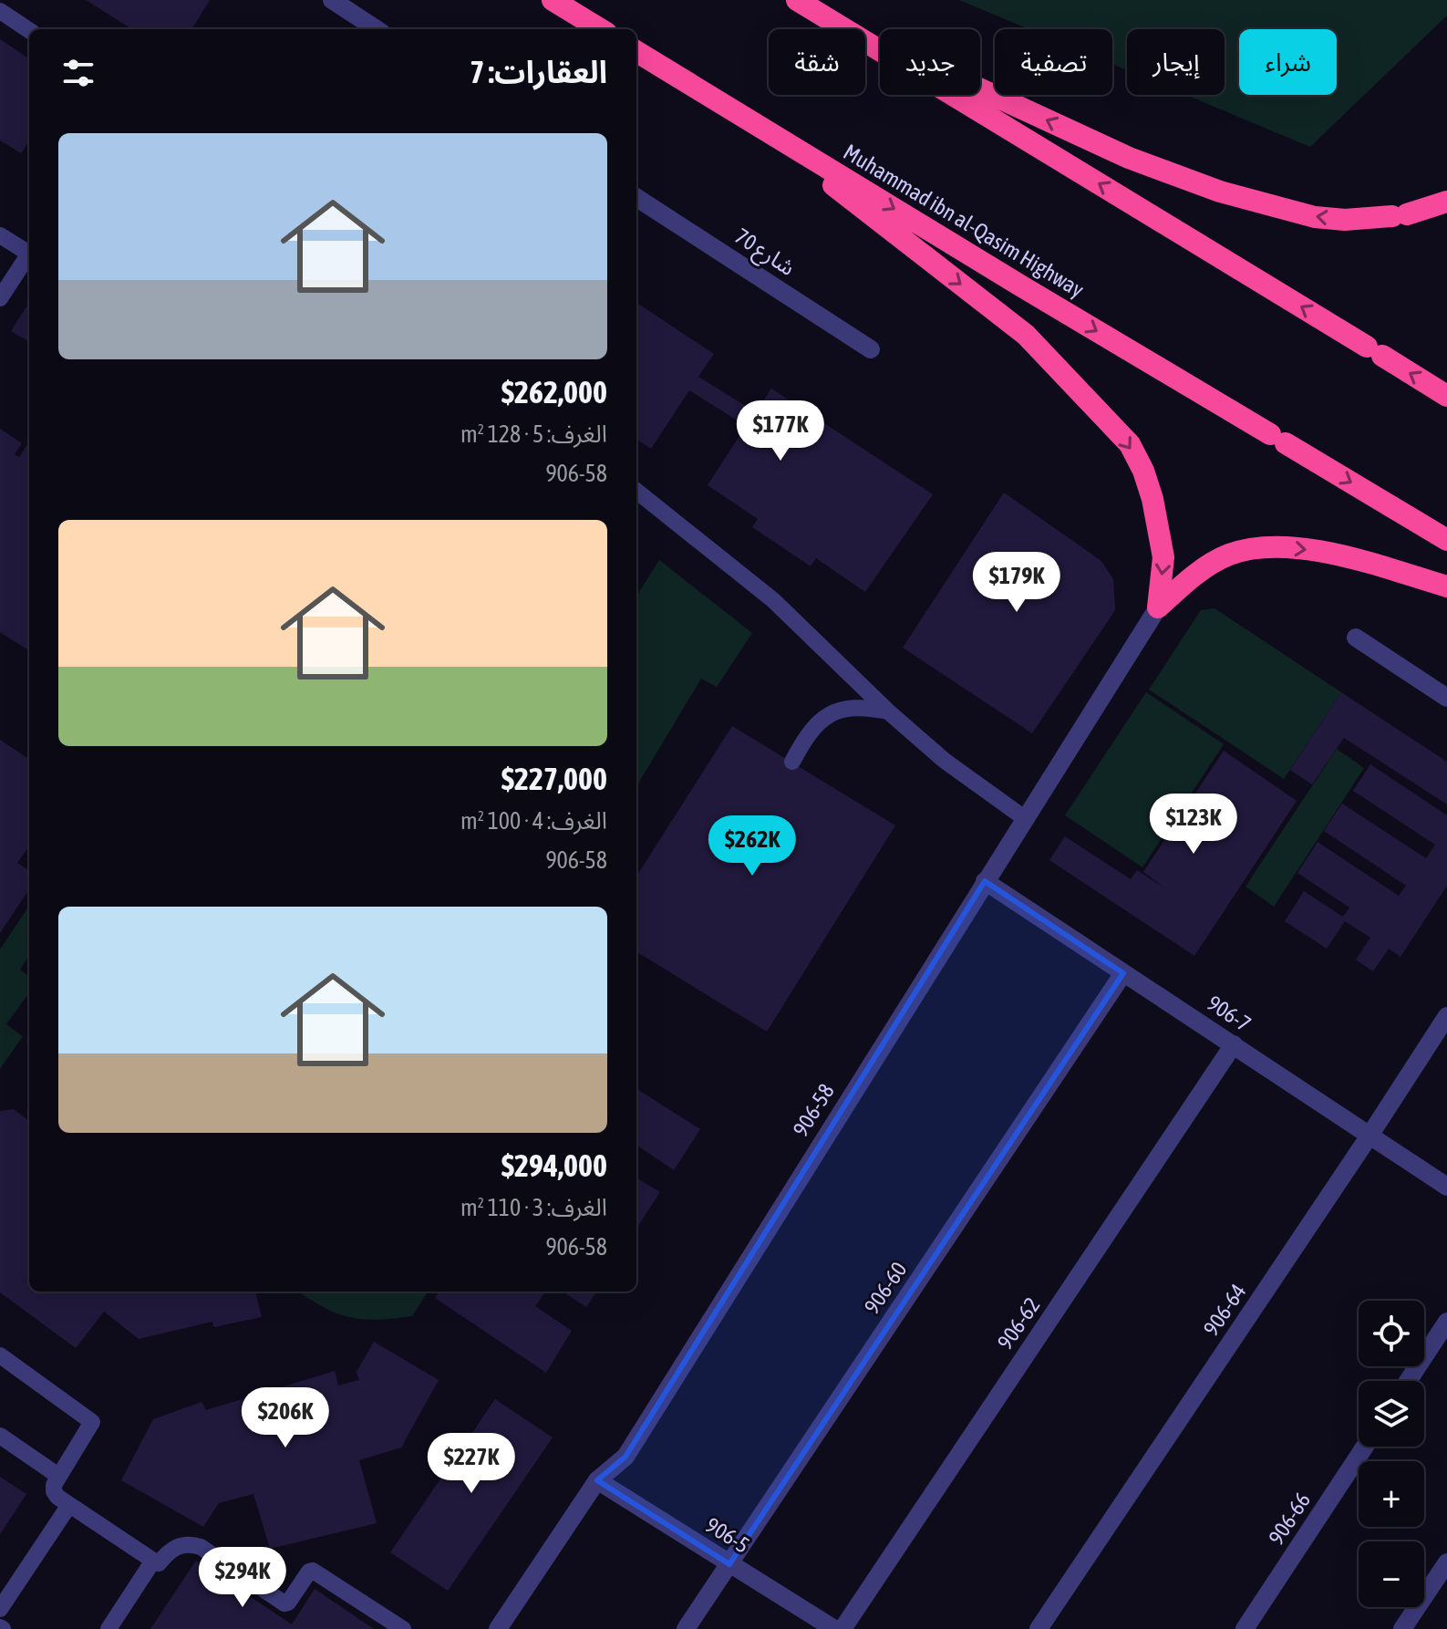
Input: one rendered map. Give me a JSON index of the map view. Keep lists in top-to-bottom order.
{
  "streets": {
    "highway": ["Muhammad ibn al-Qasim Highway"],
    "street": [
      "شارع 70",
      "906-7",
      "906-58",
      "906-60",
      "906-64",
      "906-62",
      "906-66",
      "906-5"
    ]
  },
  "crossings": [
    ["906-7", "906-58"],
    ["906-7", "906-60"],
    ["906-7", "906-64"],
    ["906-7", "906-62"],
    ["906-58", "906-5"],
    ["906-60", "906-5"]
  ],
  "page": {
    "chip": [
      "شراء",
      "إيجار",
      "تصفية",
      "جديد",
      "شقة"
    ],
    "heading": "العقارات: 7",
    "list": [
      {
        "name": "$262,000",
        "note": "الغرف: 5 · 128 m² · 906-58"
      },
      {
        "name": "$227,000",
        "note": "الغرف: 4 · 100 m² · 906-58"
      },
      {
        "name": "$294,000",
        "note": "الغرف: 3 · 110 m² · 906-58"
      }
    ],
    "price": [
      "$177K",
      "$179K",
      "$123K",
      "$262K",
      "$206K",
      "$227K",
      "$294K"
    ],
    "map_buttons": ["+", "−"]
  }
}
